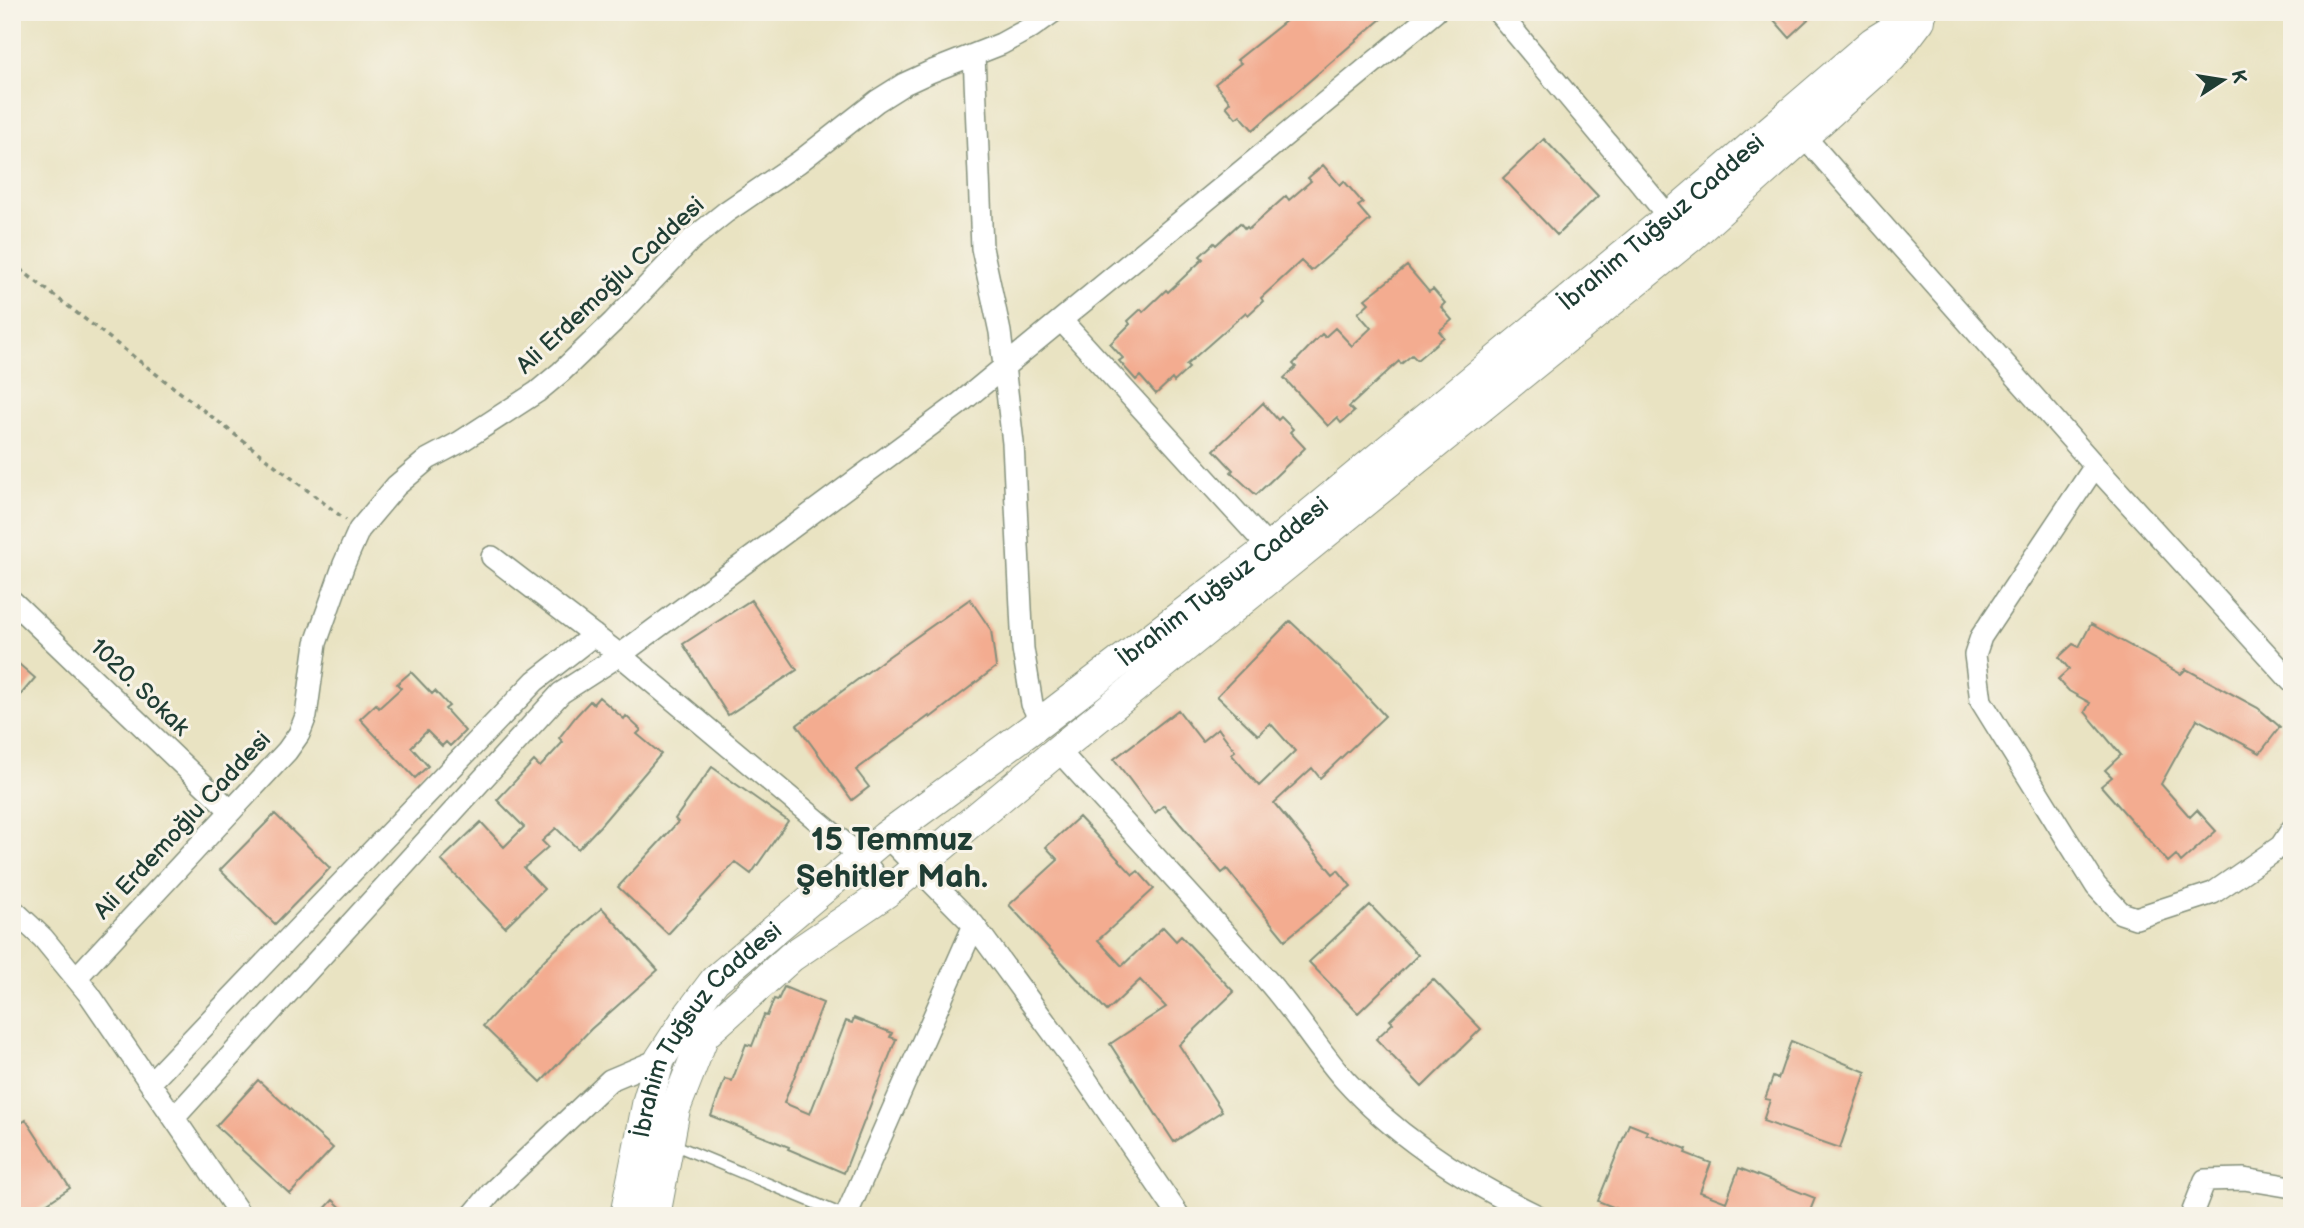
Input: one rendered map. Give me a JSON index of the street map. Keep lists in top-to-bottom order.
{
  "streets": {
    "street": ["İbrahim Tuğsuz Caddesi", "Ali Erdemoğlu Caddesi", "1020. Sokak"]
  },
  "crossings": [
    ["Ali Erdemoğlu Caddesi", "1020. Sokak"]
  ],
  "districts": ["15 Temmuz Şehitler Mah."],
  "north": "right"
}
